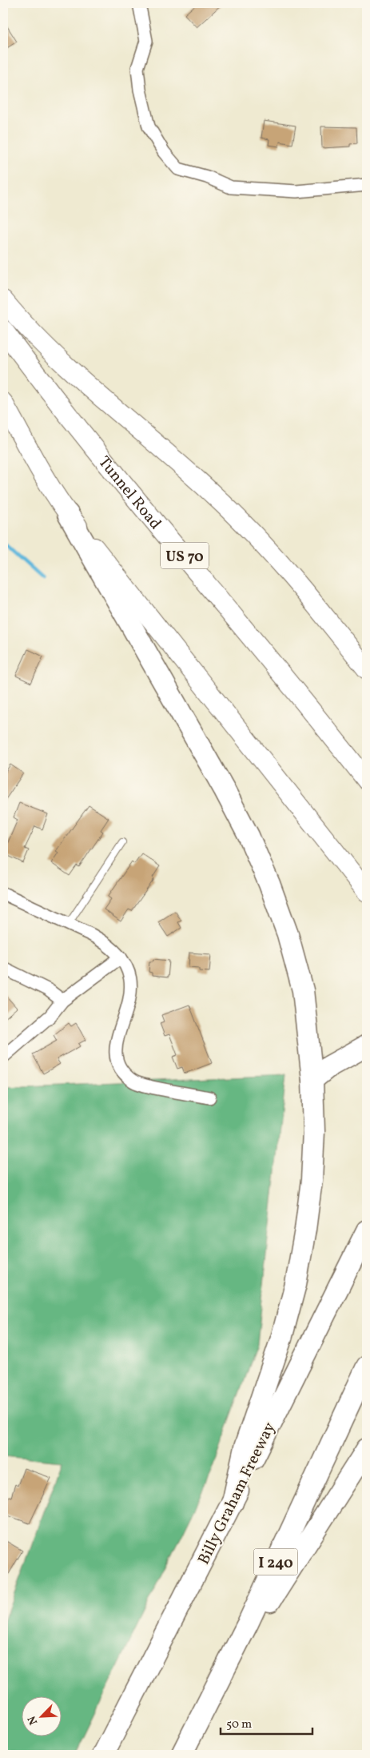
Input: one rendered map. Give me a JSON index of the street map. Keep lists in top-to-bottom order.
{
  "streets": {
    "highway": ["Billy Graham Freeway", "I 240"],
    "main road": ["Tunnel Road", "US 70"]
  },
  "scale_bar": "50 m",
  "north": "bottom left"
}
